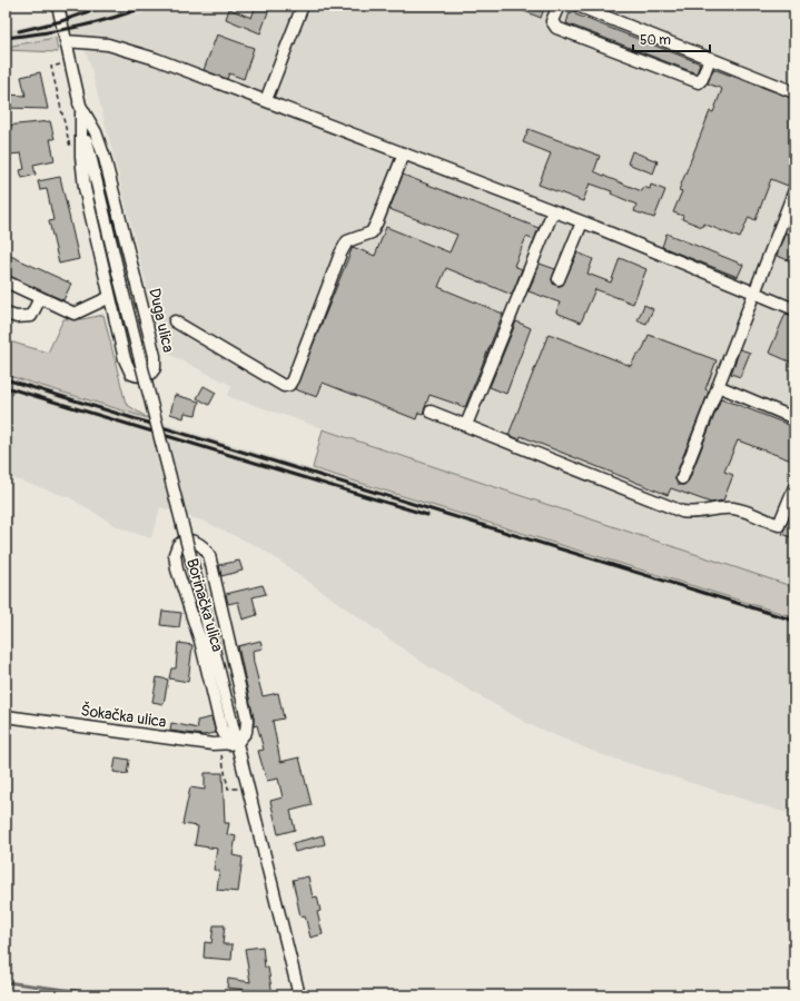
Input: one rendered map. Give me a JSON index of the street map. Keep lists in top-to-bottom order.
{
  "streets": {
    "street": ["Duga ulica", "Borinačka ulica", "Šokačka ulica"]
  },
  "crossings": [
    ["Duga ulica", "Borinačka ulica"],
    ["Borinačka ulica", "Šokačka ulica"]
  ],
  "scale_bar": "50 m"
}
